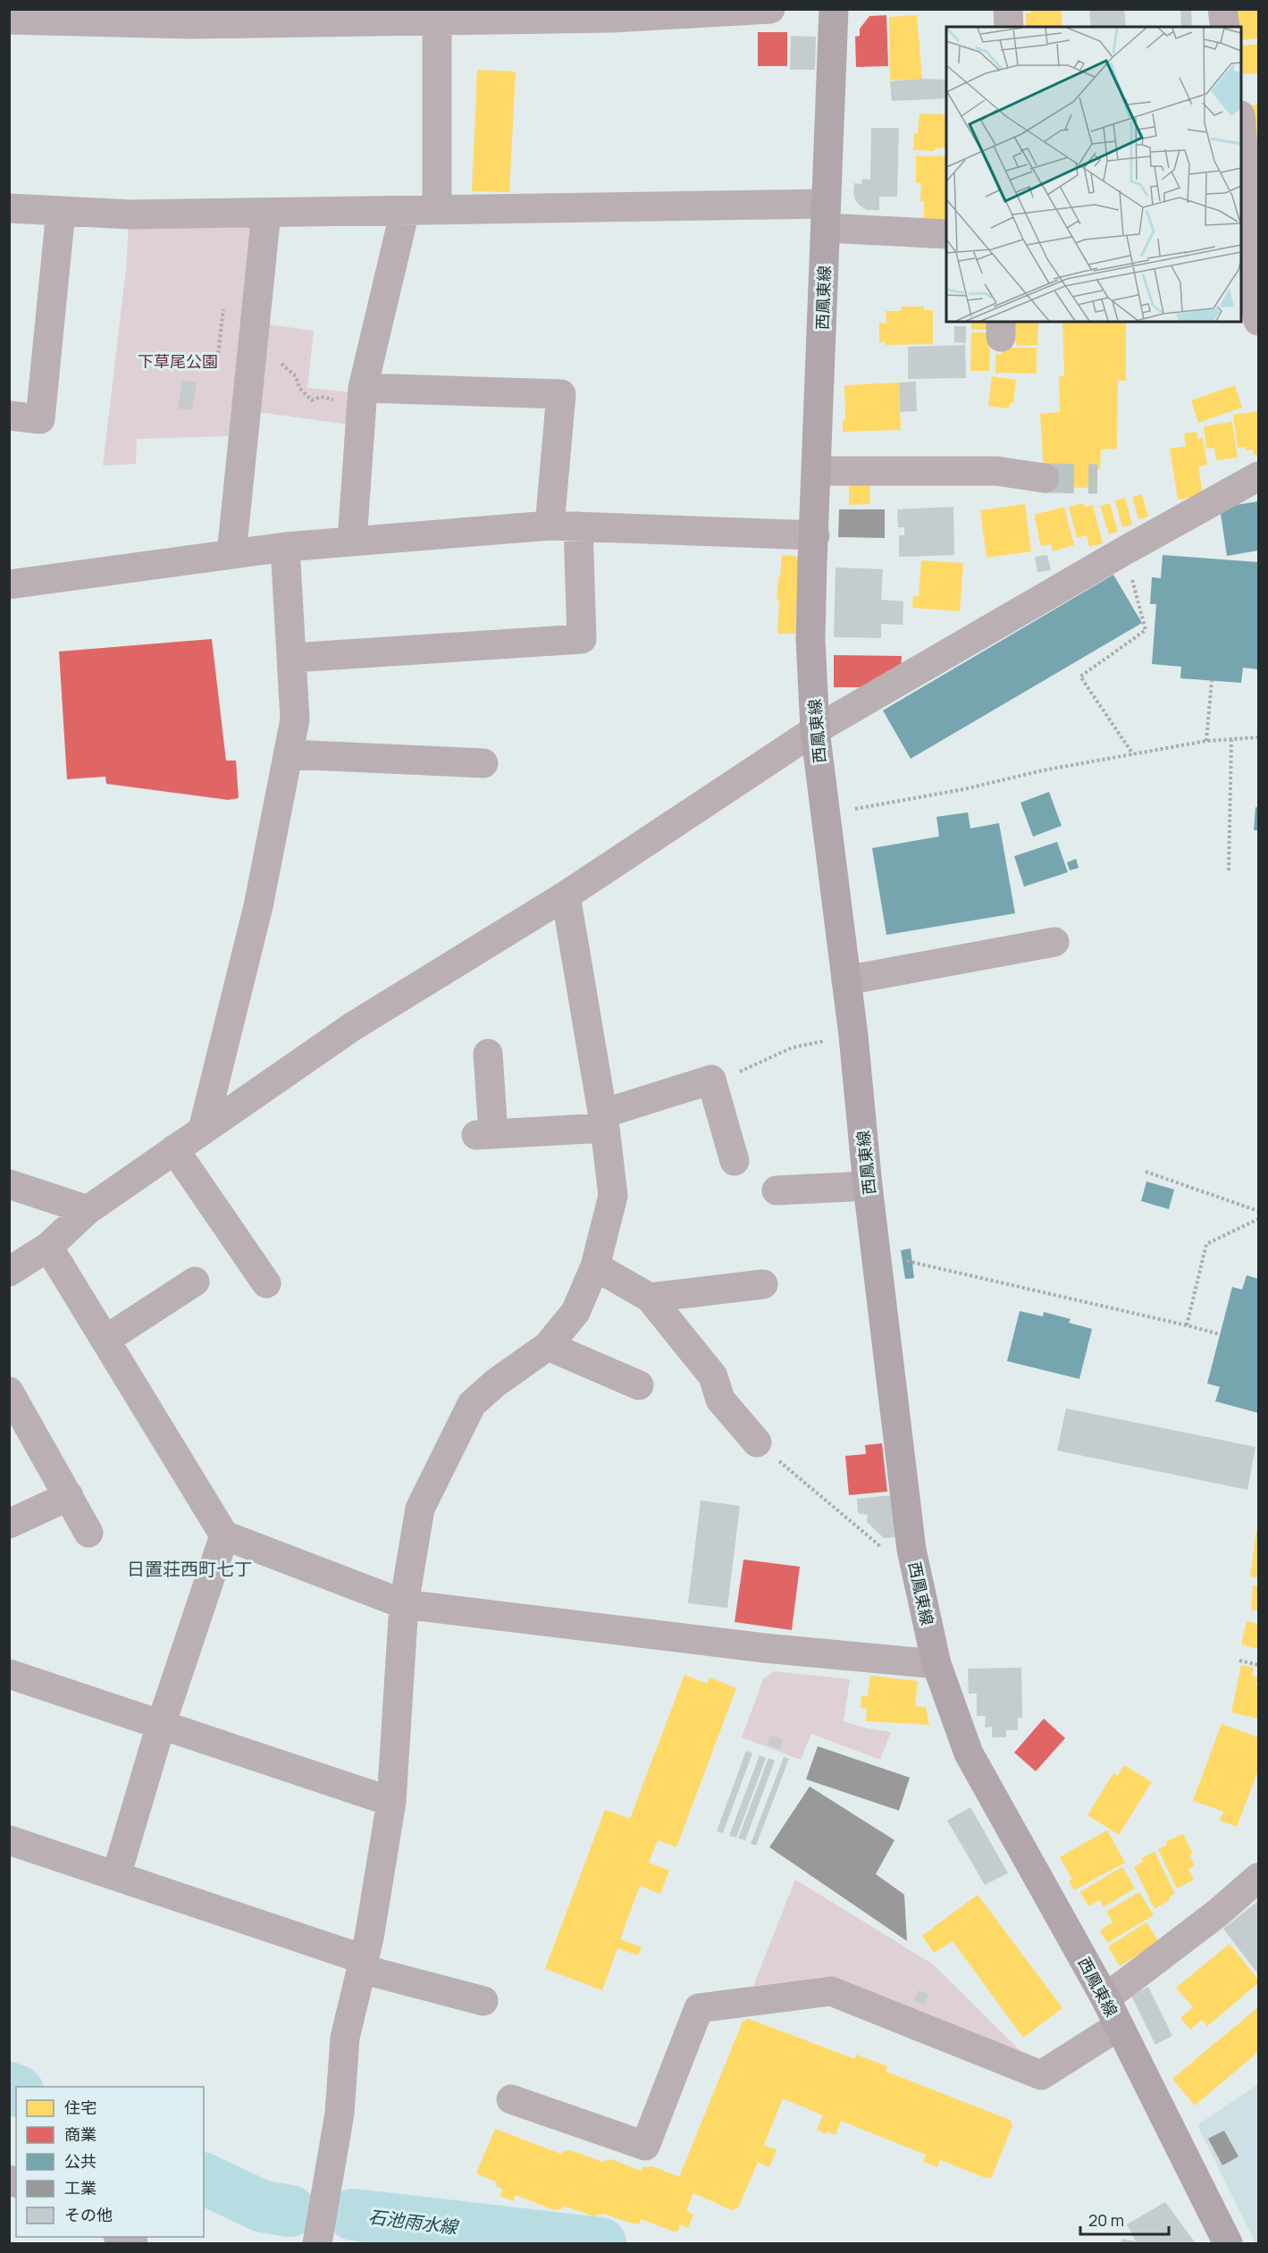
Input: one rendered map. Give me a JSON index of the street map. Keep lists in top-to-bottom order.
{
  "streets": {
    "main road": ["西鳳東線"]
  },
  "districts": ["日置荘西町七丁"],
  "water": ["石池雨水線"],
  "parks": ["下草尾公園"],
  "legend": [
    "住宅",
    "商業",
    "公共",
    "工業",
    "その他"
  ],
  "scale_bar": "20 m"
}
